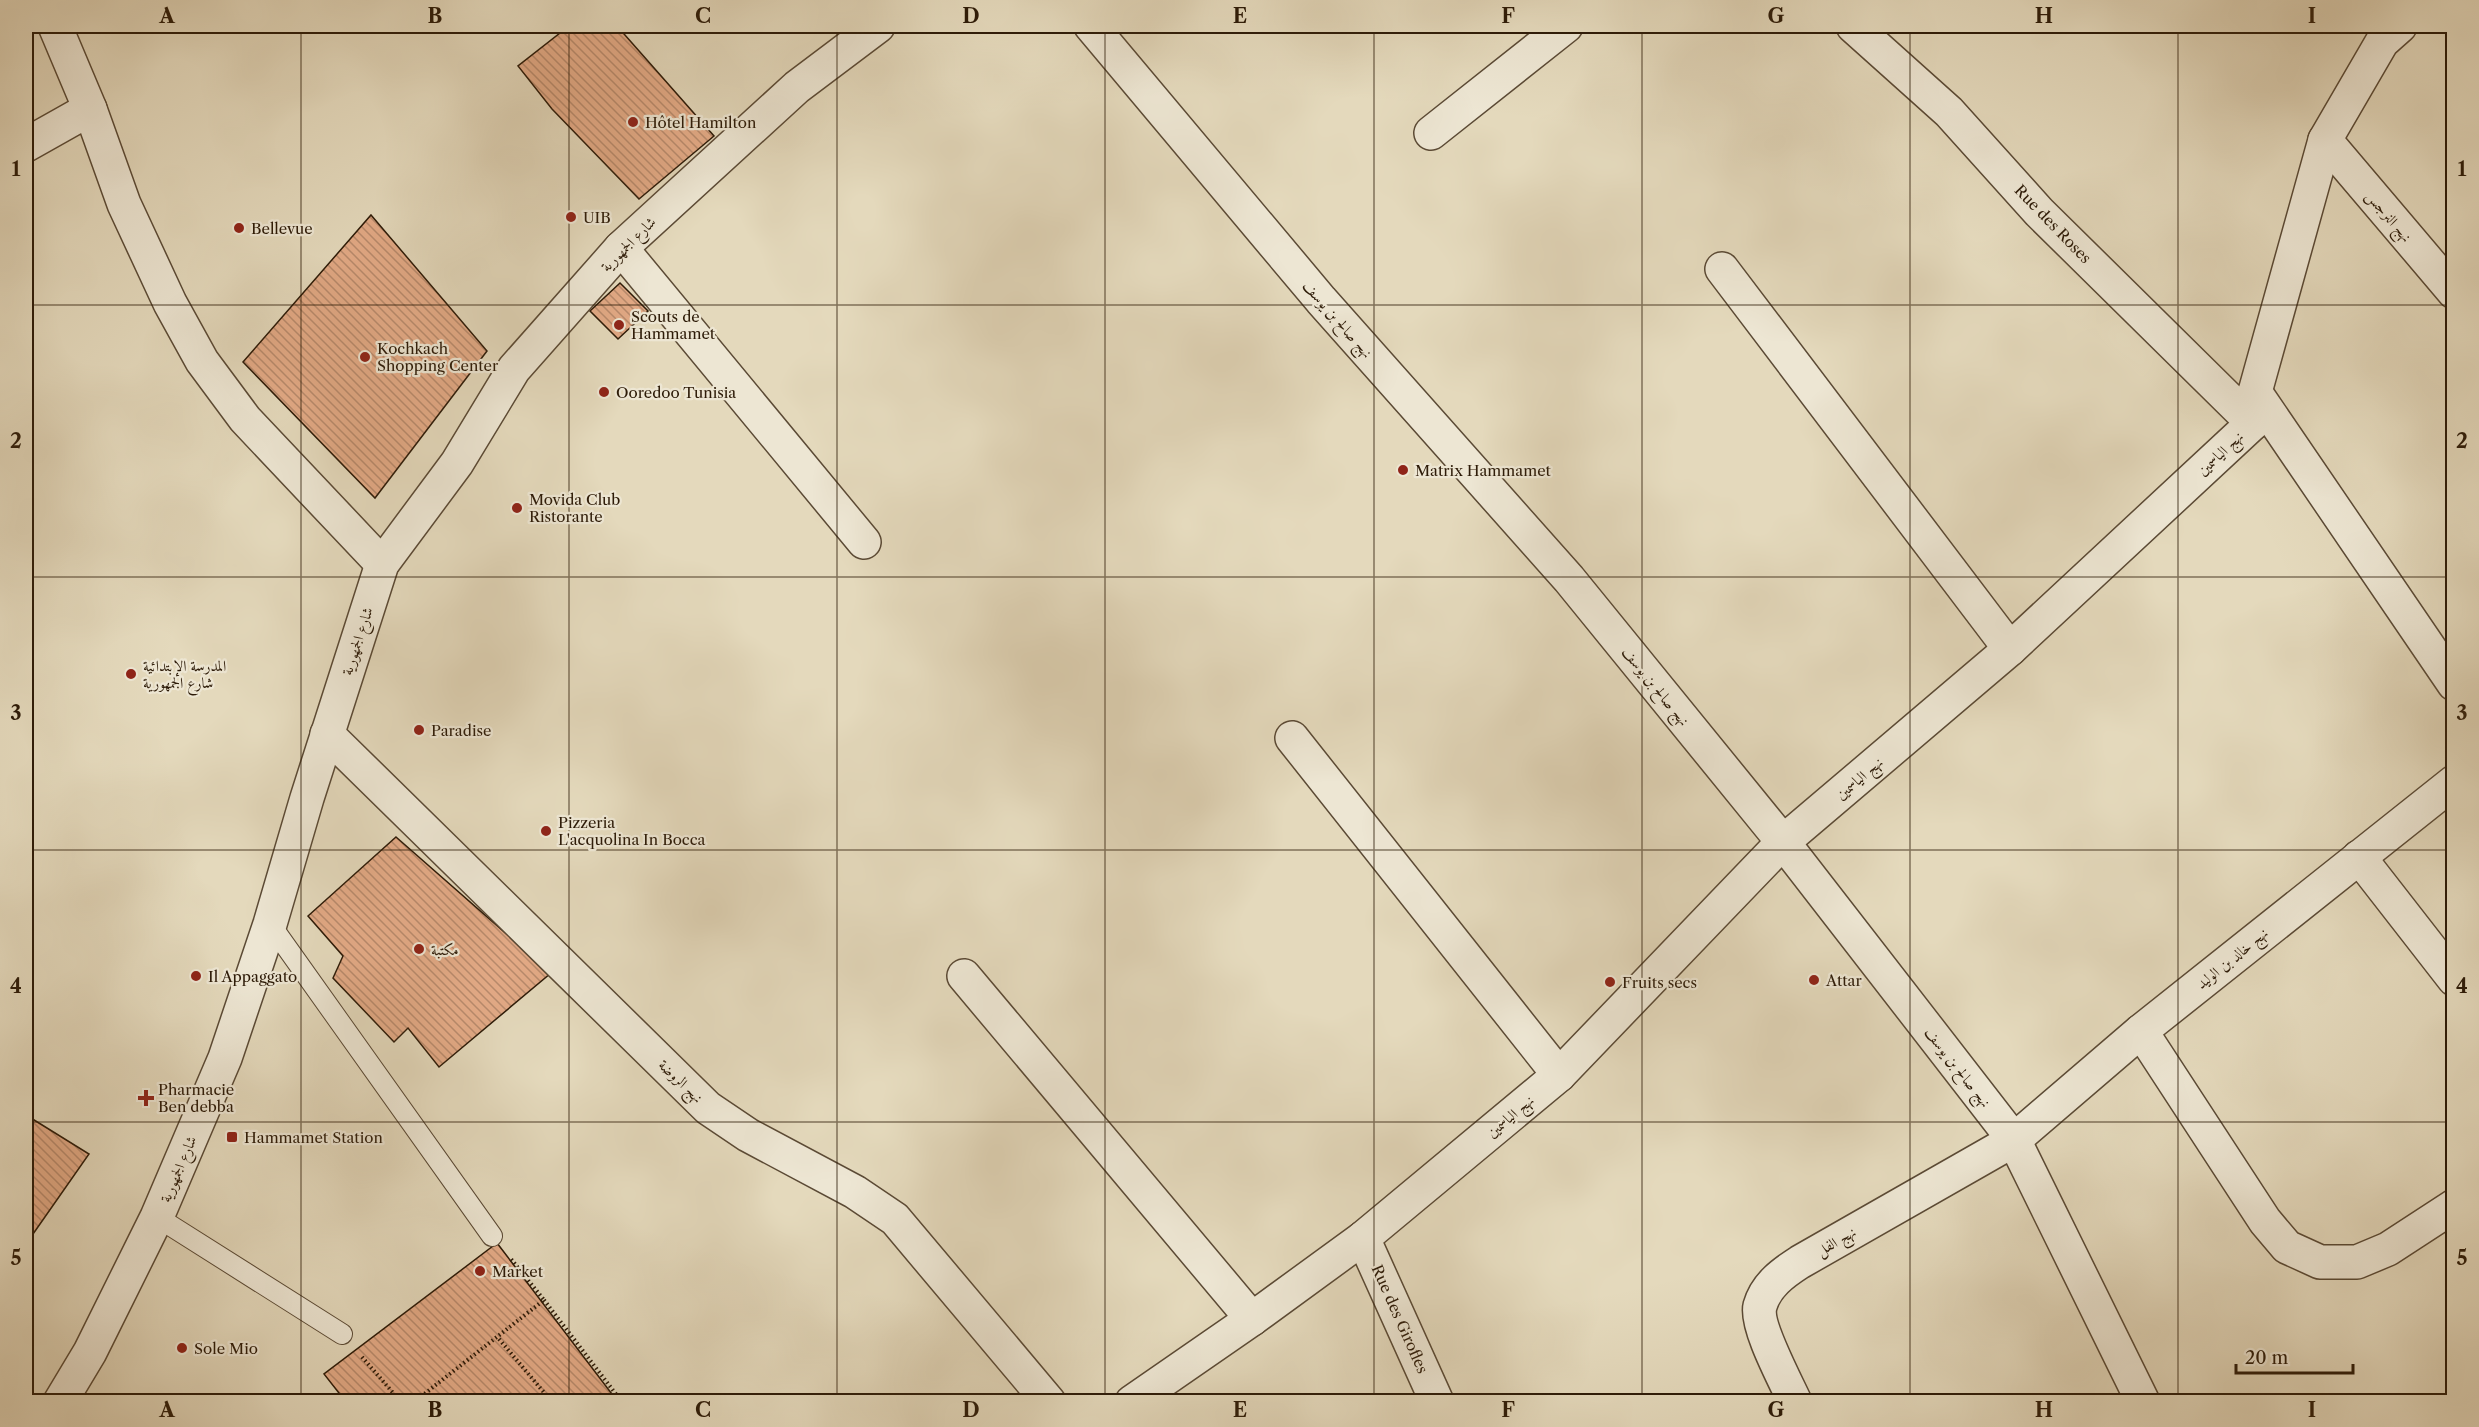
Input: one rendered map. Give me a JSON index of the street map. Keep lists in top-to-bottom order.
{
  "streets": {
    "street": [
      "نهج النرجس",
      "Rue des Roses",
      "شارع الجمهورية",
      "نهج صالح بن يوسف",
      "نهج الياسمين",
      "نهج خالد بن الوليد",
      "نهج الروضة",
      "نهج الفل",
      "Rue des Girofles"
    ]
  },
  "crossings": [
    ["Rue des Roses", "نهج الياسمين"],
    ["شارع الجمهورية", "نهج الروضة"],
    ["نهج صالح بن يوسف", "نهج الياسمين"],
    ["نهج صالح بن يوسف", "نهج خالد بن الوليد"],
    ["نهج صالح بن يوسف", "نهج الفل"],
    ["نهج الياسمين", "Rue des Girofles"],
    ["نهج خالد بن الوليد", "نهج الفل"]
  ],
  "places": {
    "other": [
      "Hôtel Hamilton",
      "UIB",
      "Bellevue",
      "Scouts de Hammamet",
      "Kochkach Shopping Center",
      "Ooredoo Tunisia",
      "Matrix Hammamet",
      "Movida Club Ristorante",
      "المدرسة الإبتدائية شارع الجمهورية",
      "Paradise",
      "Pizzeria L'acquolina In Bocca",
      "مكتبة",
      "Il Appaggato",
      "Attar",
      "Fruits secs",
      "Market",
      "Sole Mio"
    ],
    "health": ["Pharmacie Ben debba"],
    "transit": ["Hammamet Station"]
  },
  "scale_bar": "20 m",
  "grid": {
    "columns": [
      "A",
      "B",
      "C",
      "D",
      "E",
      "F",
      "G",
      "H",
      "I"
    ],
    "rows": [
      "1",
      "2",
      "3",
      "4",
      "5"
    ]
  }
}
